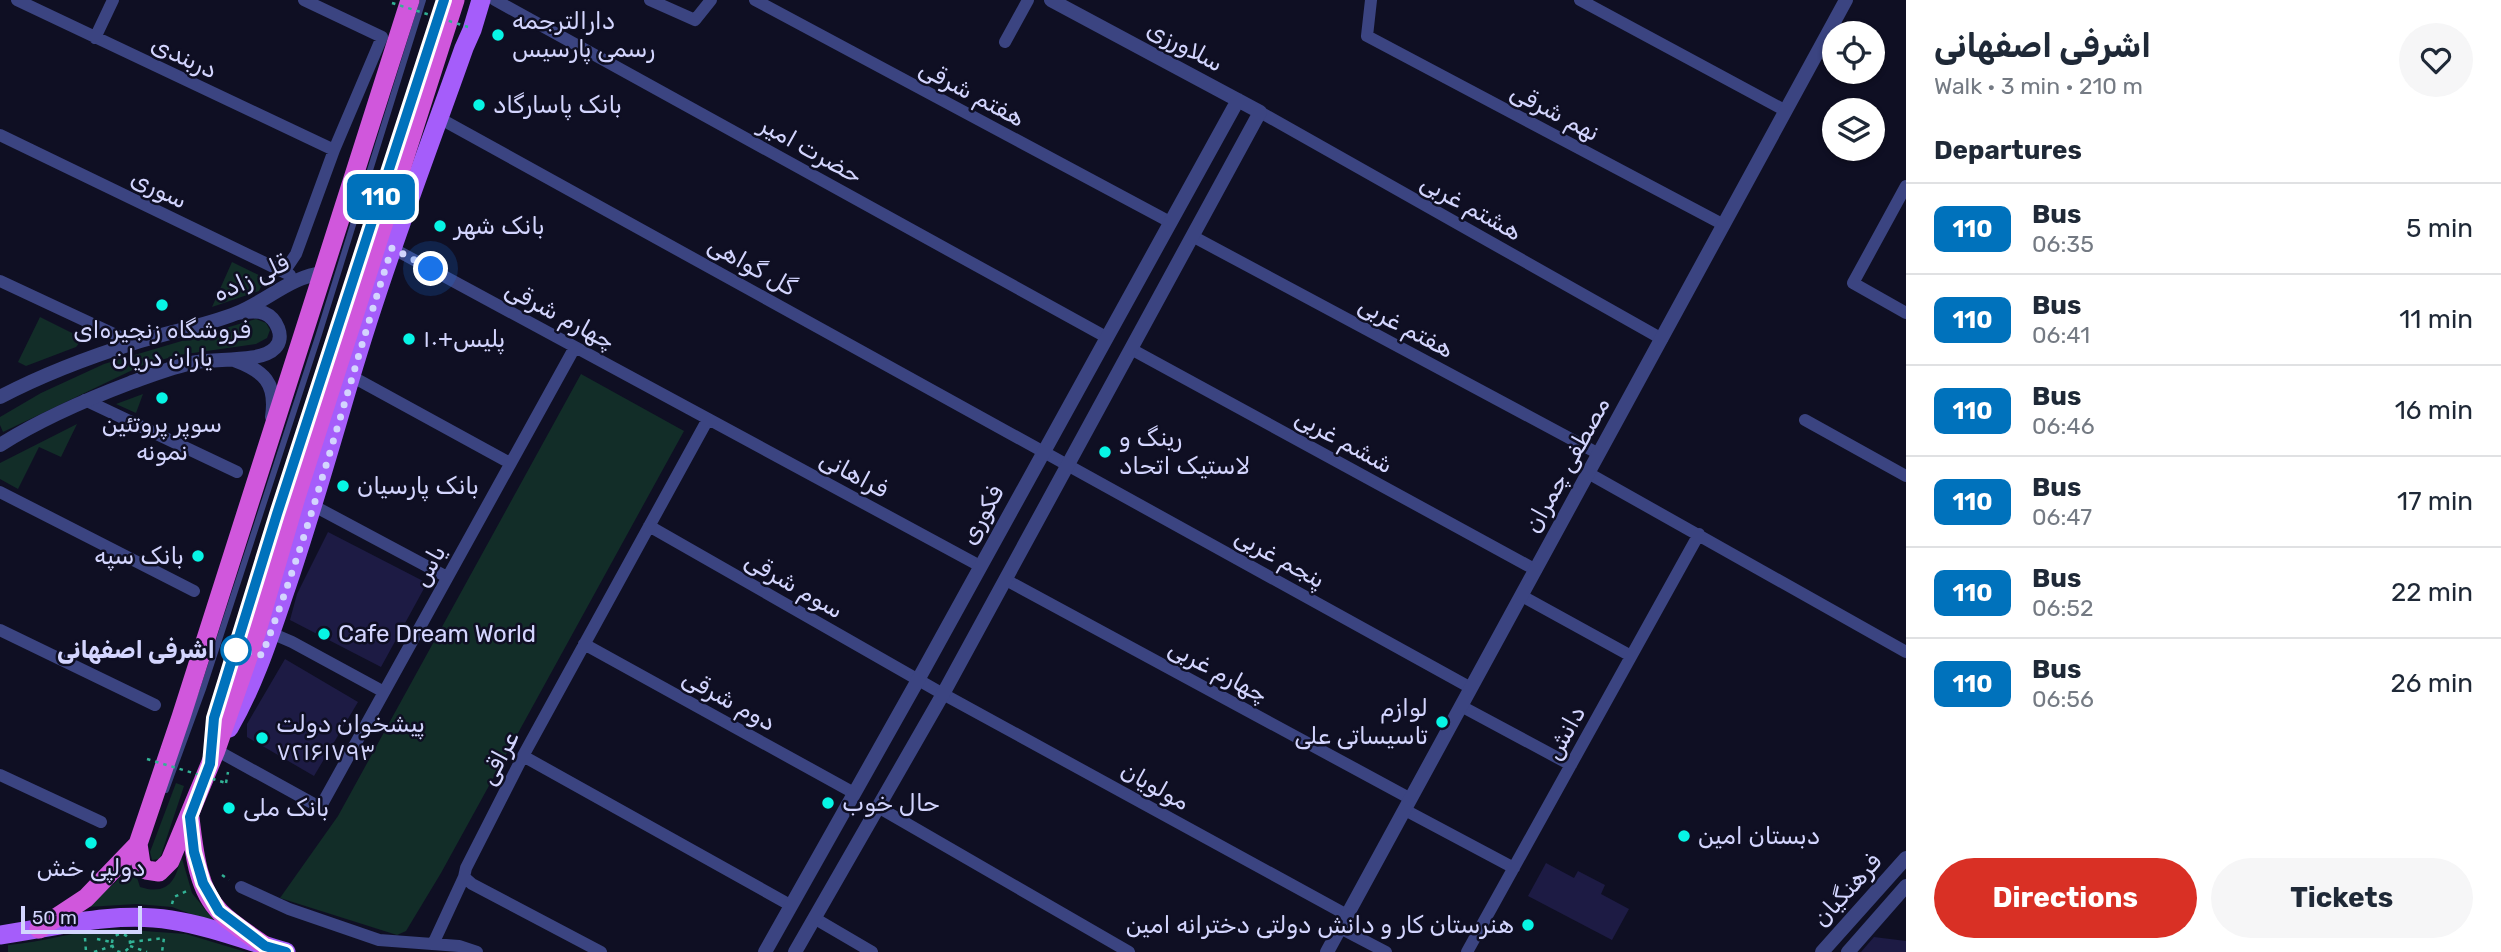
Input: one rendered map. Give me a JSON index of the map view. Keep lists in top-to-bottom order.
{
  "streets": {
    "street": [
      "سلاورزی",
      "دربندی",
      "هفتم شرقی",
      "نهم شرقی",
      "حضرت امیر",
      "سوری",
      "هشتم غربی",
      "گل گواهی",
      "قلی زاده",
      "چهارم شرقی",
      "هفتم غربی",
      "ششم غربی",
      "مصطفی چمران",
      "فراهانی",
      "فکوری",
      "پنجم غربی",
      "یاس",
      "سوم شرقی",
      "چهارم غربی",
      "دوم شرقی",
      "دانش",
      "عراقی",
      "مولویان",
      "فرهنگیان"
    ]
  },
  "crossings": [
    ["سلاورزی", "هشتم غربی"],
    ["سلاورزی", "فکوری"],
    ["هفتم شرقی", "فکوری"],
    ["نهم شرقی", "مصطفی چمران"],
    ["حضرت امیر", "فکوری"],
    ["سوری", "قلی زاده"],
    ["هشتم غربی", "مصطفی چمران"],
    ["هشتم غربی", "فکوری"],
    ["گل گواهی", "فکوری"],
    ["گل گواهی", "پنجم غربی"],
    ["چهارم شرقی", "فراهانی"],
    ["چهارم شرقی", "یاس"],
    ["چهارم شرقی", "عراقی"],
    ["هفتم غربی", "مصطفی چمران"],
    ["هفتم غربی", "فکوری"],
    ["ششم غربی", "مصطفی چمران"],
    ["ششم غربی", "فکوری"],
    ["مصطفی چمران", "پنجم غربی"],
    ["مصطفی چمران", "چهارم غربی"],
    ["مصطفی چمران", "مولویان"],
    ["فراهانی", "فکوری"],
    ["فراهانی", "عراقی"],
    ["فکوری", "پنجم غربی"],
    ["فکوری", "سوم شرقی"],
    ["فکوری", "چهارم غربی"],
    ["فکوری", "دوم شرقی"],
    ["فکوری", "مولویان"],
    ["سوم شرقی", "عراقی"],
    ["سوم شرقی", "مولویان"],
    ["چهارم غربی", "دانش"],
    ["دوم شرقی", "عراقی"]
  ],
  "places": [
    "دارالترجمه رسمی پارسیس",
    "بانک پاسارگاد",
    "بانک شهر",
    "فروشگاه زنجیره‌ای یاران دریان",
    "پلیس+۱۰",
    "سوپر پروتئین نمونه",
    "رینگ و لاستیک اتحاد",
    "بانک پارسیان",
    "بانک سپه",
    "Cafe Dream World",
    "اشرفی اصفهانی",
    "لوازم تاسیساتی علی",
    "پیشخوان دولت ۷۲۱۶۱۷۹۳",
    "حال خوب",
    "بانک ملی",
    "دبستان امین",
    "دولپی خش",
    "هنرستان کار و دانش دولتی دخترانه امین"
  ],
  "lines": ["bus line 110"],
  "scale_bar": "50 m",
  "page": {
    "on_map": "110",
    "heading": [
      ["اشرفی اصفهانی", "Walk · 3 min · 210 m"],
      "Departures"
    ],
    "list": [
      {
        "mark": "110",
        "name": "Bus",
        "note": "06:35",
        "value": "5 min"
      },
      {
        "mark": "110",
        "name": "Bus",
        "note": "06:41",
        "value": "11 min"
      },
      {
        "mark": "110",
        "name": "Bus",
        "note": "06:46",
        "value": "16 min"
      },
      {
        "mark": "110",
        "name": "Bus",
        "note": "06:47",
        "value": "17 min"
      },
      {
        "mark": "110",
        "name": "Bus",
        "note": "06:52",
        "value": "22 min"
      },
      {
        "mark": "110",
        "name": "Bus",
        "note": "06:56",
        "value": "26 min"
      }
    ],
    "buttons": ["Directions", "Tickets"],
    "scale": "50 m"
  }
}
